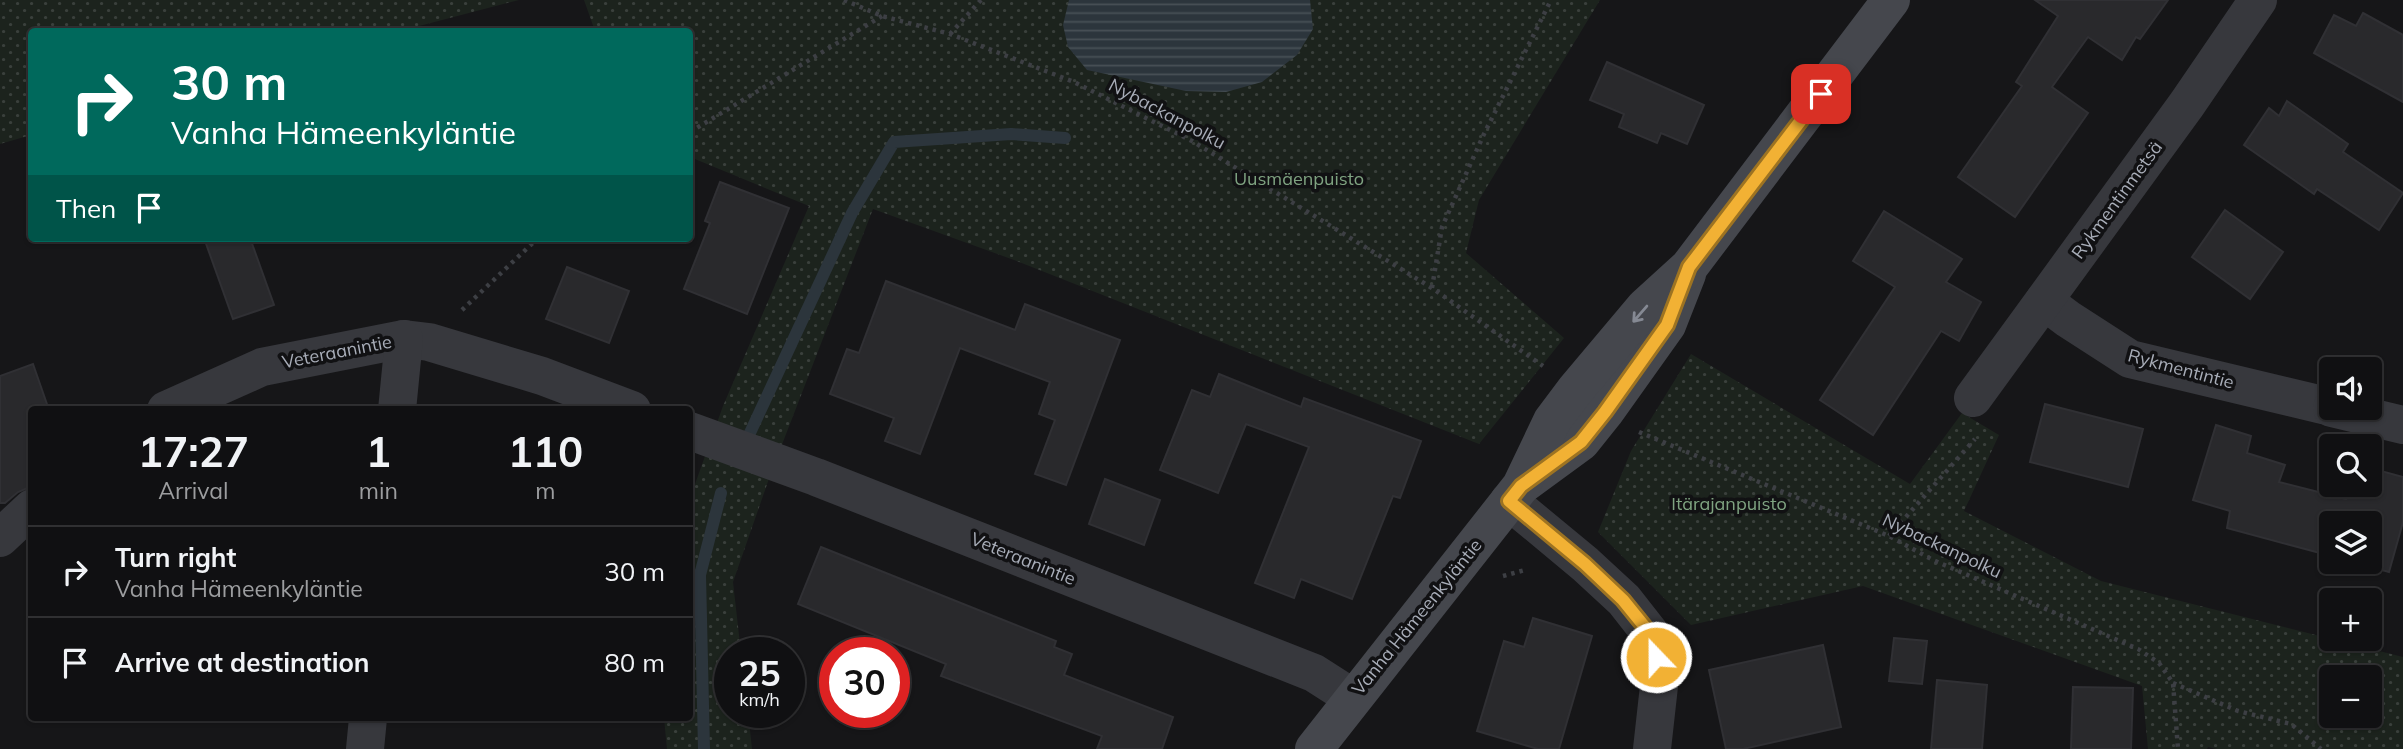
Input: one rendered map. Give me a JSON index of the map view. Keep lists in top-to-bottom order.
{
  "streets": {
    "street": [
      "Rykmentinmetsä",
      "Veteraanintie",
      "Rykmentintie",
      "Vanha Hämeenkyläntie"
    ],
    "path": ["Nybackanpolku"]
  },
  "crossings": [
    ["Rykmentinmetsä", "Rykmentintie"],
    ["Veteraanintie", "Vanha Hämeenkyläntie"]
  ],
  "parks": ["Uusmäenpuisto", "Itärajanpuisto"],
  "page": {
    "turn": ["30 m", "Vanha Hämeenkyläntie"],
    "then": "Then",
    "map_buttons": ["+", "−"],
    "eta": [
      "17:27",
      "Arrival",
      "1",
      "min",
      "110",
      "m"
    ],
    "list": [
      {
        "name": "Turn right",
        "note": "Vanha Hämeenkyläntie",
        "value": "30 m"
      },
      {
        "name": "Arrive at destination",
        "value": "80 m"
      }
    ],
    "speed": "25 km/h",
    "limit": "30"
  }
}
